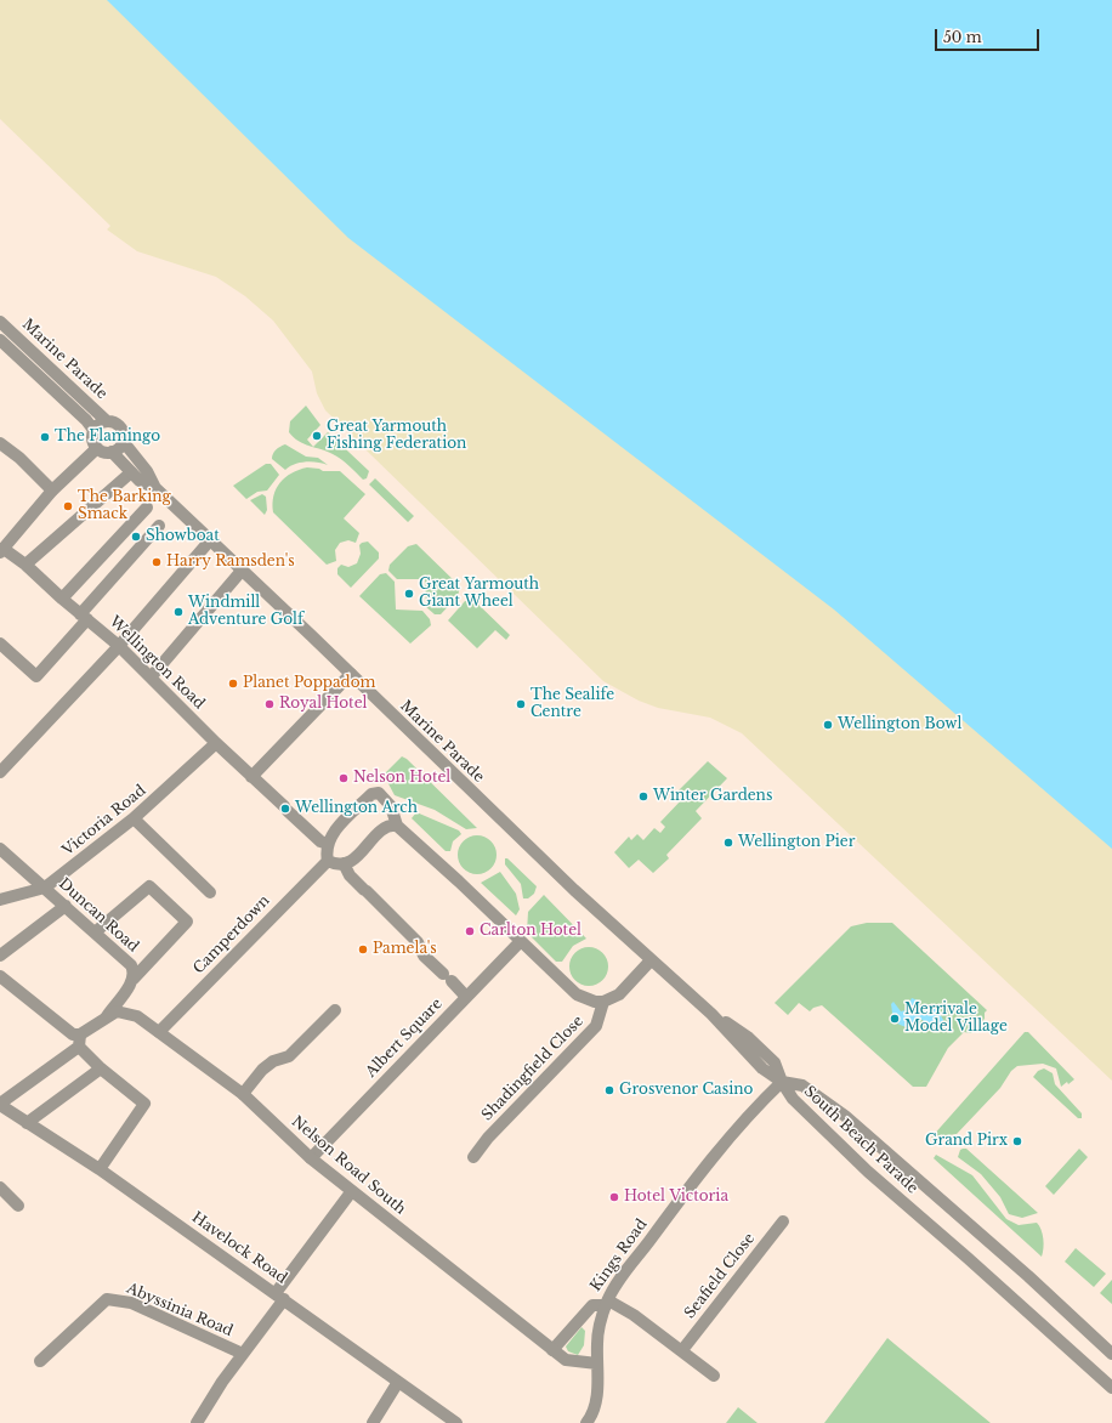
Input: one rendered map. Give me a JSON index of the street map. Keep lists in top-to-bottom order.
{
  "streets": {
    "street": [
      "Marine Parade",
      "Wellington Road",
      "Victoria Road",
      "Duncan Road",
      "Camperdown",
      "Albert Square",
      "Shadingfield Close",
      "South Beach Parade",
      "Nelson Road South",
      "Havelock Road",
      "Kings Road",
      "Seafield Close",
      "Abyssinia Road"
    ]
  },
  "crossings": [
    ["Marine Parade", "South Beach Parade"],
    ["Marine Parade", "Kings Road"],
    ["Wellington Road", "Victoria Road"],
    ["Victoria Road", "Duncan Road"],
    ["Camperdown", "Nelson Road South"],
    ["Albert Square", "Nelson Road South"],
    ["South Beach Parade", "Kings Road"],
    ["Nelson Road South", "Kings Road"]
  ],
  "places": [
    "Great Yarmouth Fishing Federation",
    "The Flamingo",
    "The Barking Smack",
    "Showboat",
    "Harry Ramsden's",
    "Great Yarmouth Giant Wheel",
    "Windmill Adventure Golf",
    "Planet Poppadom",
    "Royal Hotel",
    "The Sealife Centre",
    "Wellington Bowl",
    "Nelson Hotel",
    "Winter Gardens",
    "Wellington Arch",
    "Wellington Pier",
    "Carlton Hotel",
    "Pamela's",
    "Merrivale Model Village",
    "Grosvenor Casino",
    "Grand Pirx",
    "Hotel Victoria"
  ],
  "scale_bar": "50 m"
}
